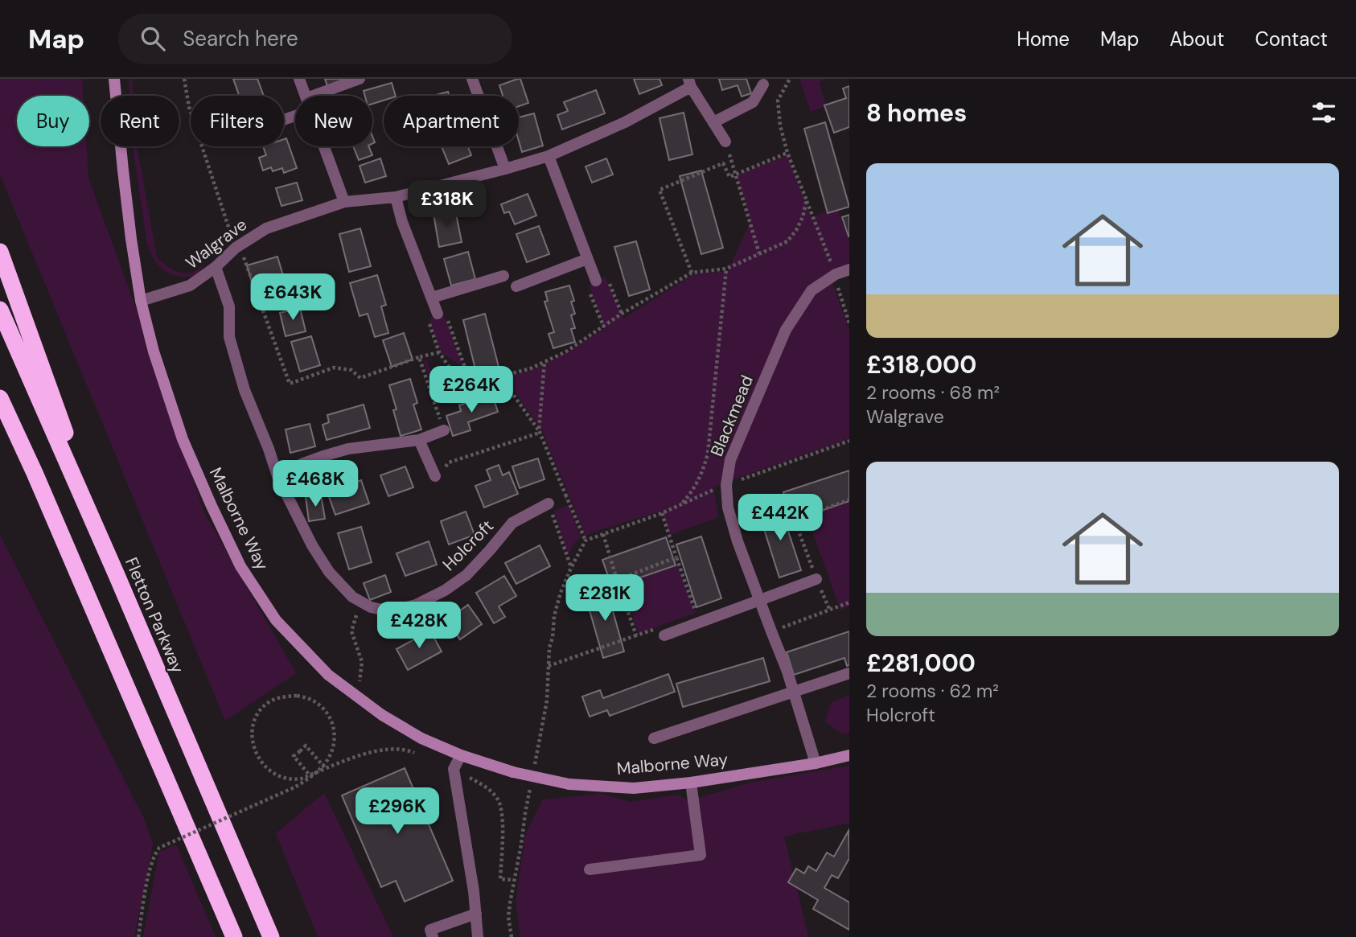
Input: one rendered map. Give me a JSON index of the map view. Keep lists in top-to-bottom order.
{
  "streets": {
    "highway": ["Fletton Parkway"],
    "street": [
      "Walgrave",
      "Blackmead",
      "Malborne Way",
      "Holcroft"
    ]
  },
  "crossings": [
    ["Walgrave", "Malborne Way"],
    ["Walgrave", "Holcroft"],
    ["Blackmead", "Malborne Way"]
  ],
  "page": {
    "header": "Map",
    "search": "Search here",
    "nav": [
      "Home",
      "Map",
      "About",
      "Contact"
    ],
    "heading": "8 homes",
    "chip": [
      "Buy",
      "Rent",
      "Filters",
      "New",
      "Apartment"
    ],
    "list": [
      {
        "name": "£318,000",
        "note": "2 rooms · 68 m² · Walgrave"
      },
      {
        "name": "£281,000",
        "note": "2 rooms · 62 m² · Holcroft"
      }
    ],
    "price": [
      "£318K",
      "£643K",
      "£264K",
      "£468K",
      "£442K",
      "£281K",
      "£428K",
      "£296K"
    ]
  }
}
